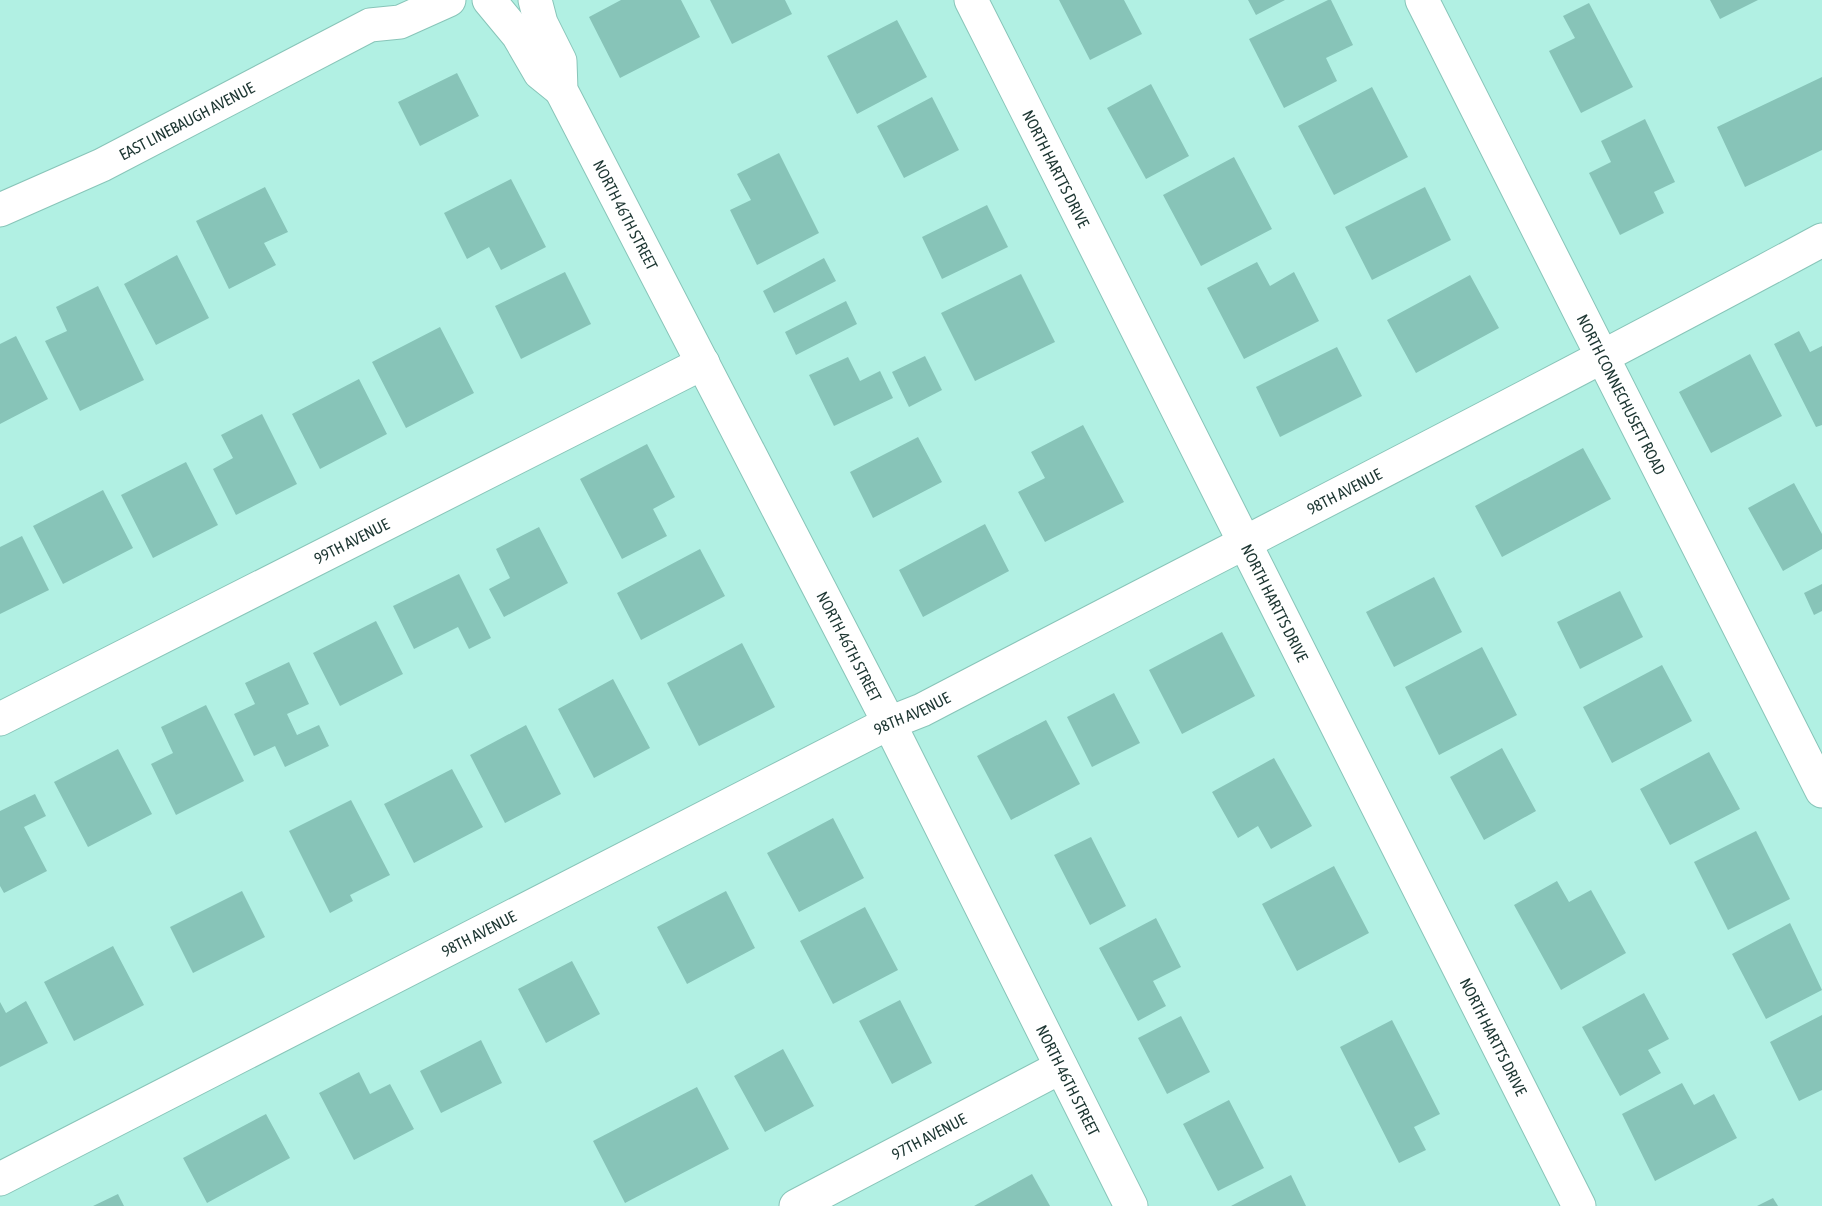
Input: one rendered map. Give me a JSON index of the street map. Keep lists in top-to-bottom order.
{
  "streets": {
    "street": [
      "EAST LINEBAUGH AVENUE",
      "NORTH HARTTS DRIVE",
      "NORTH 46TH STREET",
      "NORTH CONNECHUSETT ROAD",
      "98TH AVENUE",
      "99TH AVENUE",
      "97TH AVENUE"
    ]
  },
  "crossings": [
    ["NORTH HARTTS DRIVE", "98TH AVENUE"],
    ["NORTH 46TH STREET", "98TH AVENUE"],
    ["NORTH 46TH STREET", "99TH AVENUE"],
    ["NORTH 46TH STREET", "97TH AVENUE"],
    ["NORTH CONNECHUSETT ROAD", "98TH AVENUE"]
  ]
}
